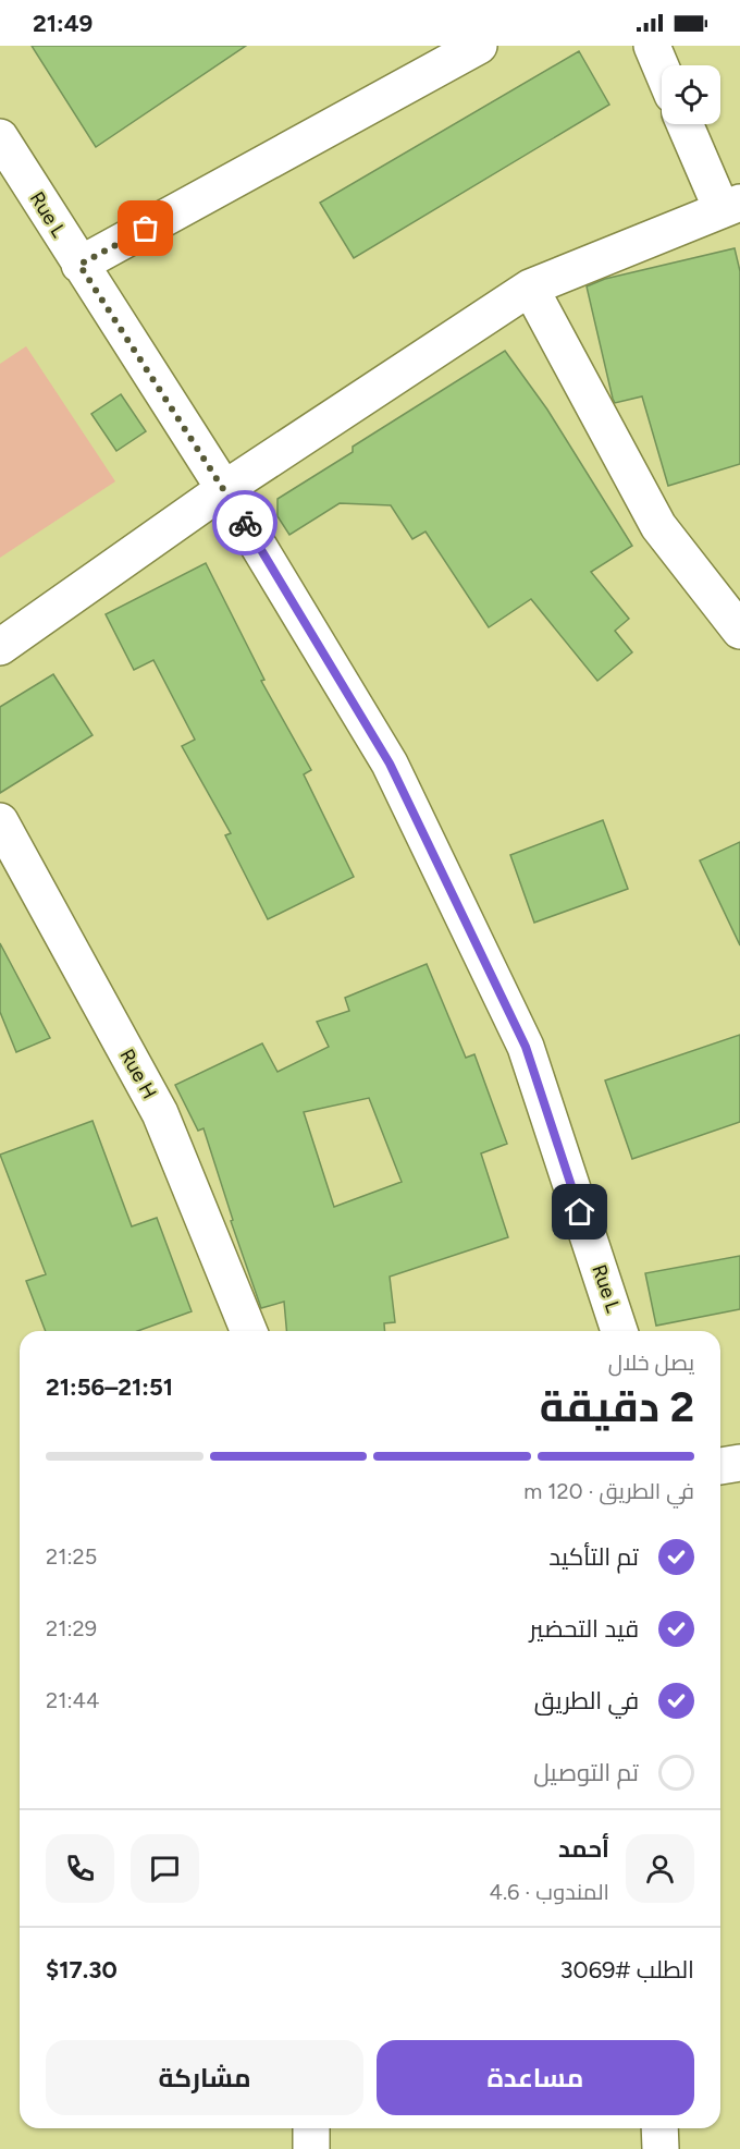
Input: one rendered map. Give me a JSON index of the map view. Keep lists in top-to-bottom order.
{
  "streets": {
    "street": ["Rue L", "Rue H"]
  },
  "page": {
    "status": "21:49",
    "heading": ["2 دقيقة", "يصل خلال", "21:51–21:56"],
    "panel": [
      "أحمد",
      "المندوب · 4.6",
      "الطلب #3069",
      "$17.30"
    ],
    "bar": "في الطريق · 120 m",
    "list": [
      ["تم التأكيد", "21:25"],
      ["قيد التحضير", "21:29"],
      ["في الطريق", "21:44"],
      "تم التوصيل"
    ],
    "buttons": ["مساعدة", "مشاركة"]
  }
}
